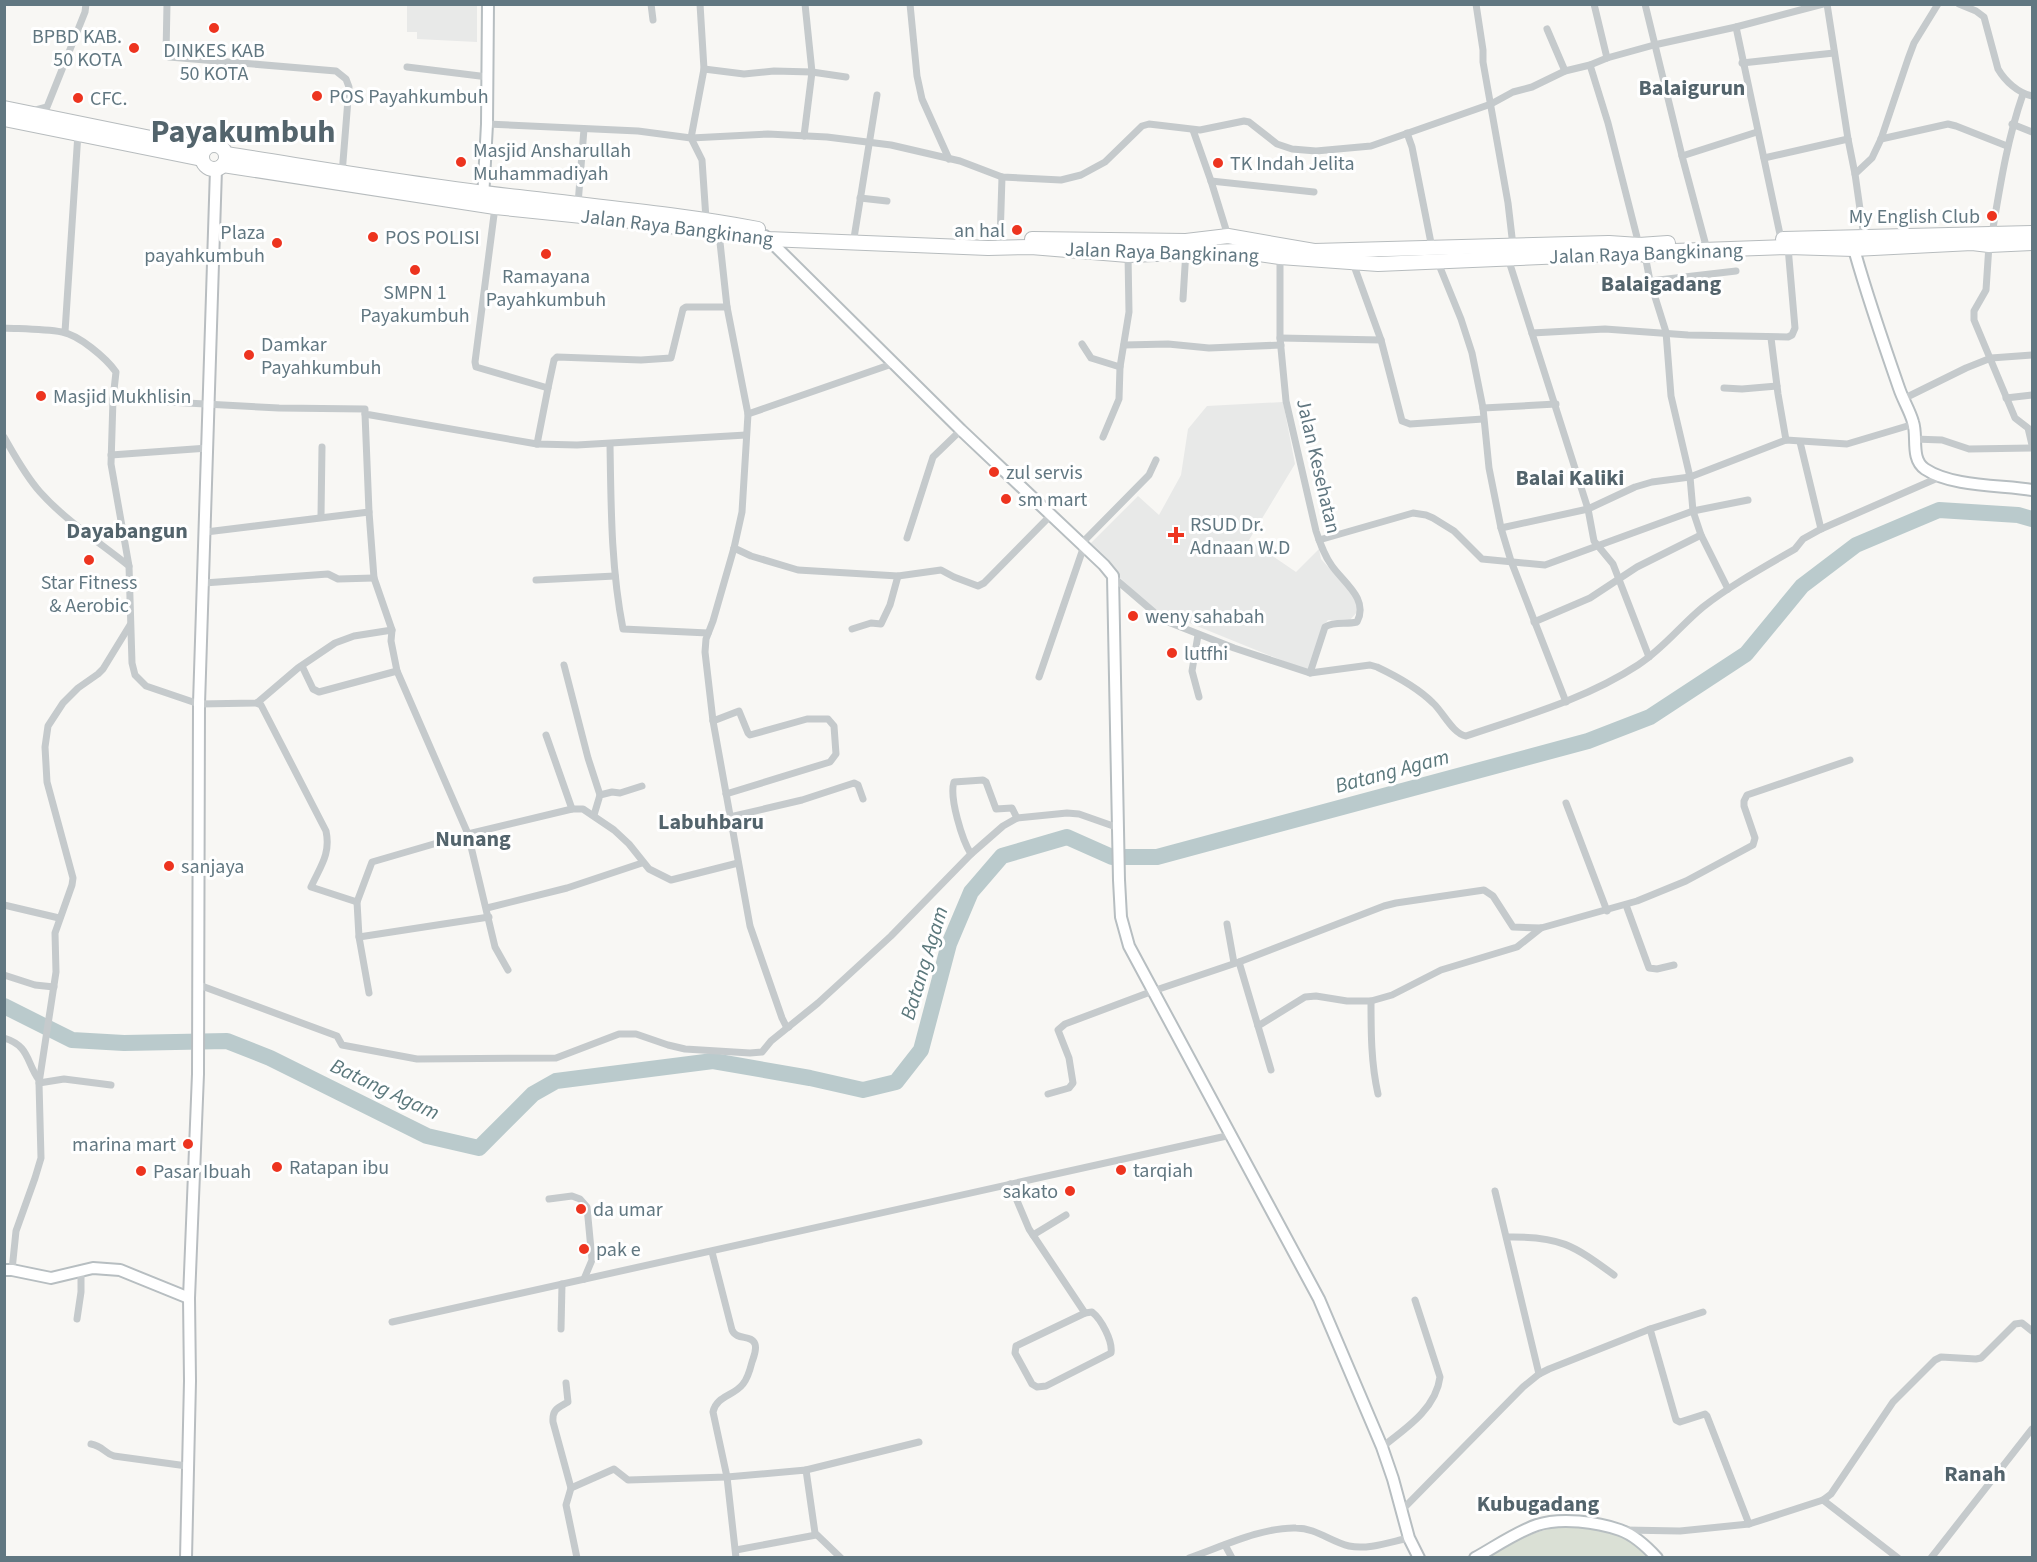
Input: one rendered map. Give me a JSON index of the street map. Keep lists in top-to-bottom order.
{
  "streets": {
    "highway": ["Jalan Raya Bangkinang"],
    "street": ["Jalan Kesehatan"]
  },
  "crossings": [
    ["Jalan Raya Bangkinang", "Jalan Kesehatan"]
  ],
  "districts": [
    "Balaigurun",
    "Payakumbuh",
    "Balaigadang",
    "Balai Kaliki",
    "Dayabangun",
    "Labuhbaru",
    "Nunang",
    "Ranah",
    "Kubugadang"
  ],
  "water": ["Batang Agam"],
  "places": {
    "other": [
      "DINKES KAB 50 KOTA",
      "BPBD KAB. 50 KOTA",
      "POS Payahkumbuh",
      "CFC.",
      "Masjid Ansharullah Muhammadiyah",
      "TK Indah Jelita",
      "My English Club",
      "an hal",
      "POS POLISI",
      "Plaza payahkumbuh",
      "Ramayana Payahkumbuh",
      "SMPN 1 Payakumbuh",
      "Damkar Payahkumbuh",
      "Masjid Mukhlisin",
      "zul servis",
      "sm mart",
      "Star Fitness & Aerobic",
      "weny sahabah",
      "lutfhi",
      "sanjaya",
      "marina mart",
      "Ratapan ibu",
      "tarqiah",
      "Pasar Ibuah",
      "sakato",
      "da umar",
      "pak e"
    ],
    "health": ["RSUD Dr. Adnaan W.D"]
  }
}
